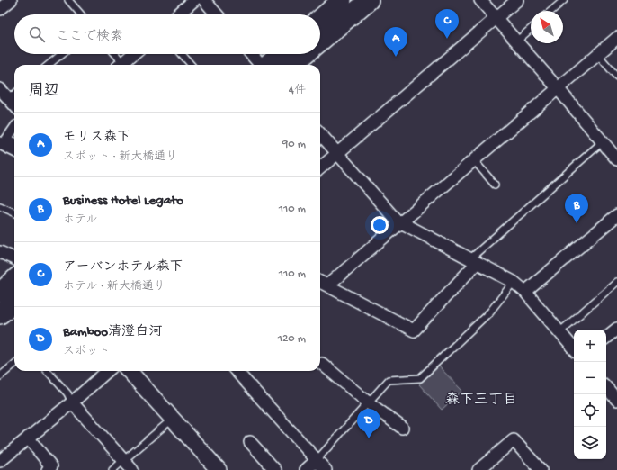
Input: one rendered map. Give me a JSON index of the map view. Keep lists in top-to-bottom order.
{
  "districts": ["森下三丁目"],
  "north": "top left",
  "page": {
    "pins": [
      "C",
      "A",
      "B",
      "D"
    ],
    "search": "ここで検索",
    "heading": ["周辺", "4件"],
    "list": [
      {
        "mark": "A",
        "name": "モリス森下",
        "note": "スポット · 新大橋通り",
        "value": "90 m"
      },
      {
        "mark": "B",
        "name": "Business Hotel Legato",
        "note": "ホテル",
        "value": "110 m"
      },
      {
        "mark": "C",
        "name": "アーバンホテル森下",
        "note": "ホテル · 新大橋通り",
        "value": "110 m"
      },
      {
        "mark": "D",
        "name": "Bamboo清澄白河",
        "note": "スポット",
        "value": "120 m"
      }
    ],
    "map_buttons": ["+", "−"]
  }
}
